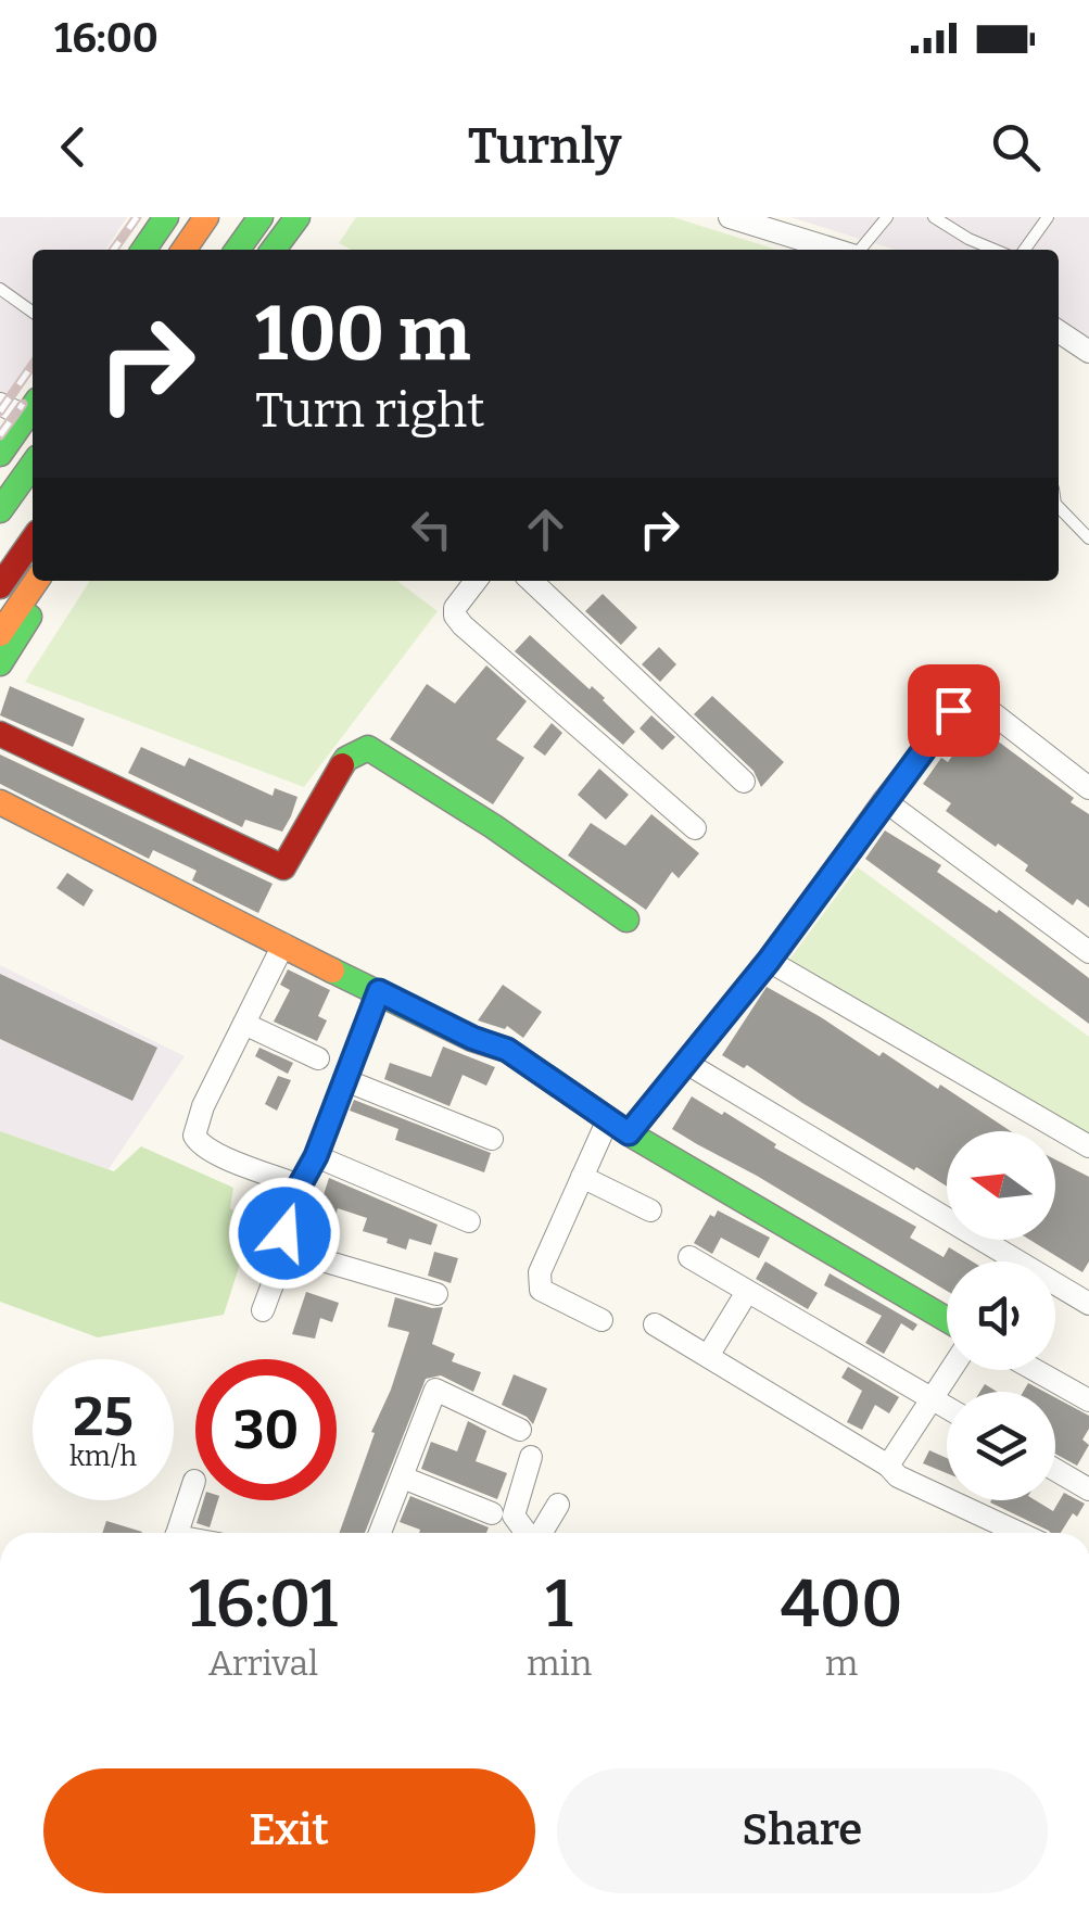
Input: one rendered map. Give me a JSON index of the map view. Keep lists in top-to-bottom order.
{
  "north": "left",
  "page": {
    "status": "16:00",
    "header": "Turnly",
    "turn": ["100 m", "Turn right"],
    "speed": "25 km/h",
    "limit": "30",
    "eta": [
      "16:01",
      "Arrival",
      "1",
      "min",
      "400",
      "m"
    ],
    "buttons": ["Exit", "Share"]
  }
}
